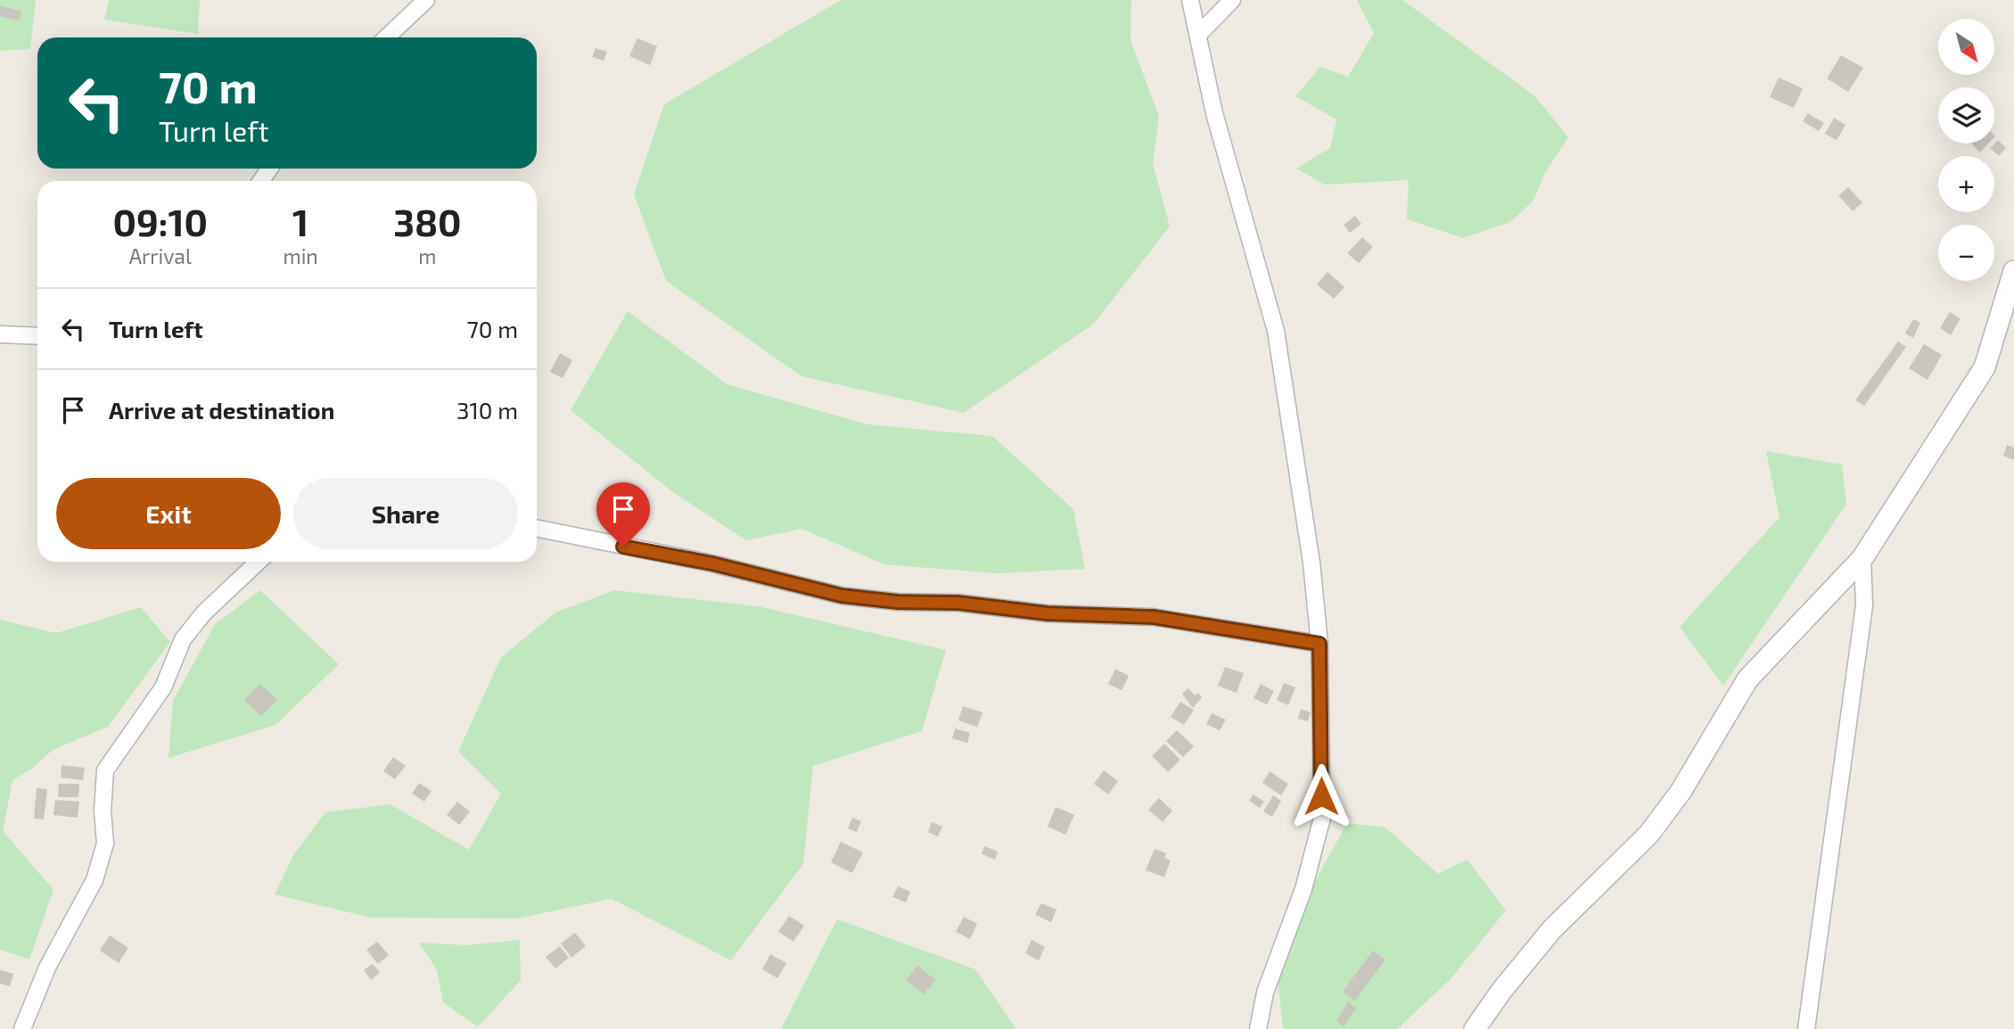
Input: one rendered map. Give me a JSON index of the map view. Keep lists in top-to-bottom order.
{
  "north": "bottom right",
  "page": {
    "map_buttons": ["+", "−"],
    "turn": ["70 m", "Turn left"],
    "eta": [
      "09:10",
      "Arrival",
      "1",
      "min",
      "380",
      "m"
    ],
    "list": [
      {
        "name": "Turn left",
        "value": "70 m"
      },
      {
        "name": "Arrive at destination",
        "value": "310 m"
      }
    ],
    "buttons": ["Exit", "Share"]
  }
}
